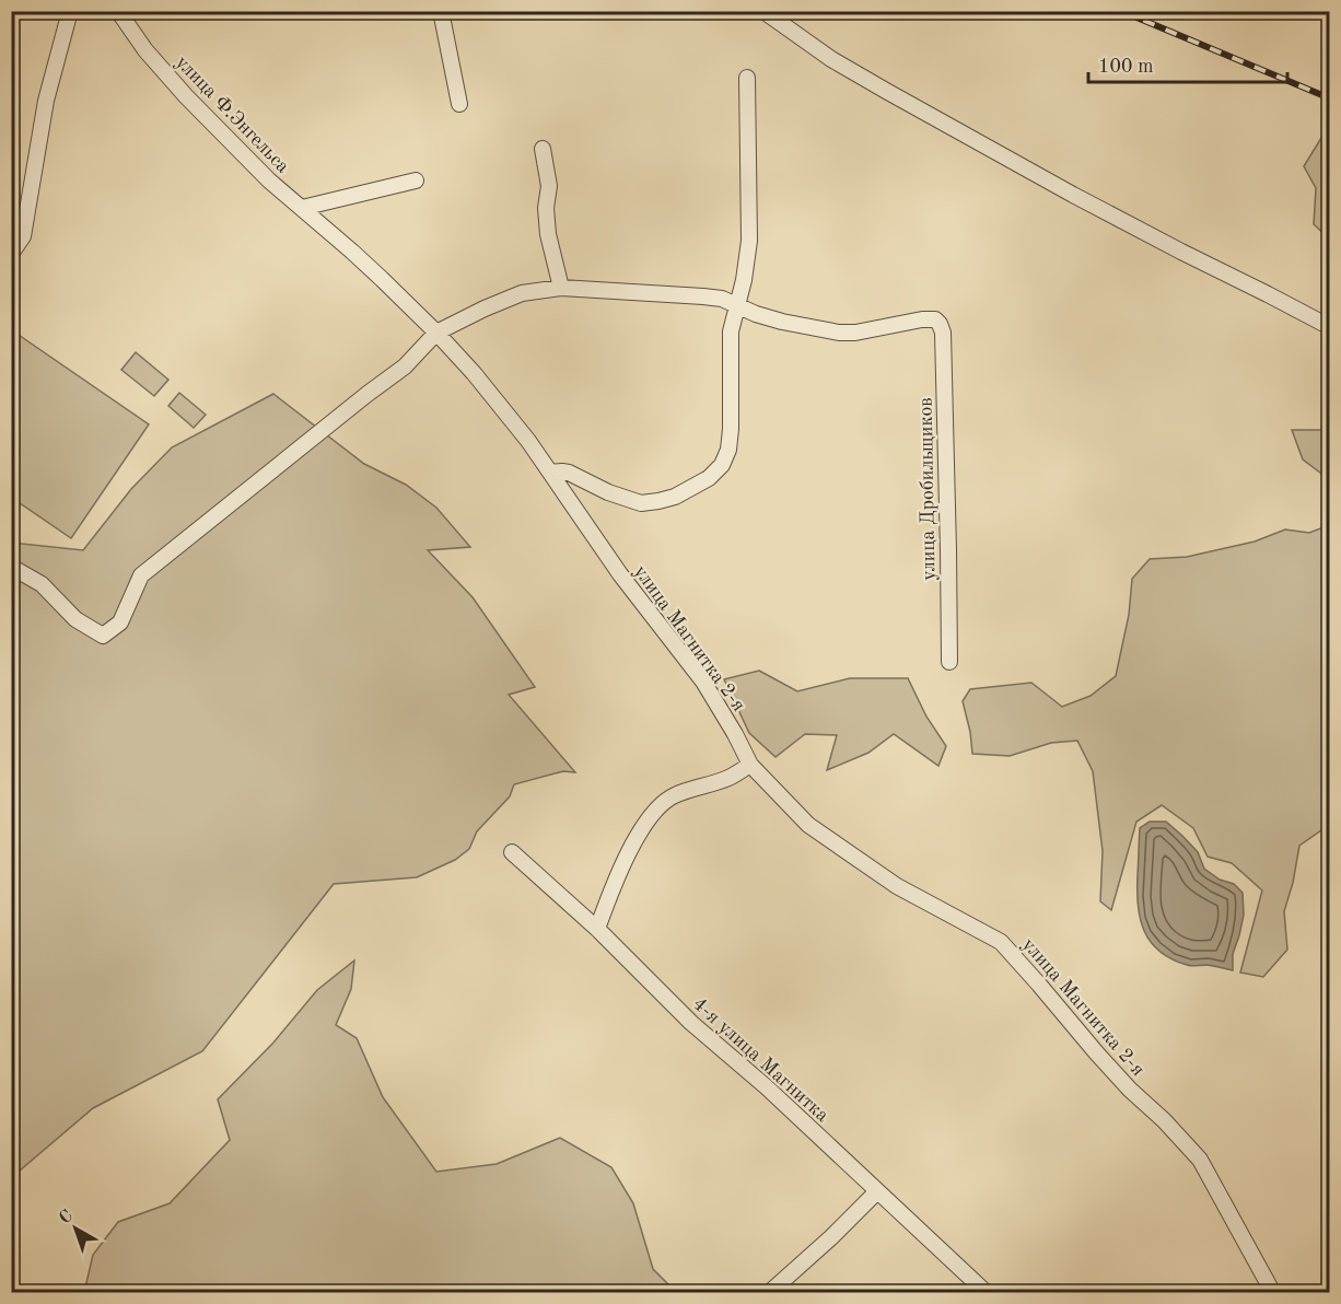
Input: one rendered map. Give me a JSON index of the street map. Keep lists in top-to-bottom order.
{
  "streets": {
    "street": [
      "улица Ф.Энгельса",
      "улица Дробильщиков",
      "улица Магнитка 2-я",
      "4-я улица Магнитка"
    ]
  },
  "crossings": [
    ["улица Ф.Энгельса", "улица Магнитка 2-я"]
  ],
  "scale_bar": "100 m",
  "north": "top left"
}
